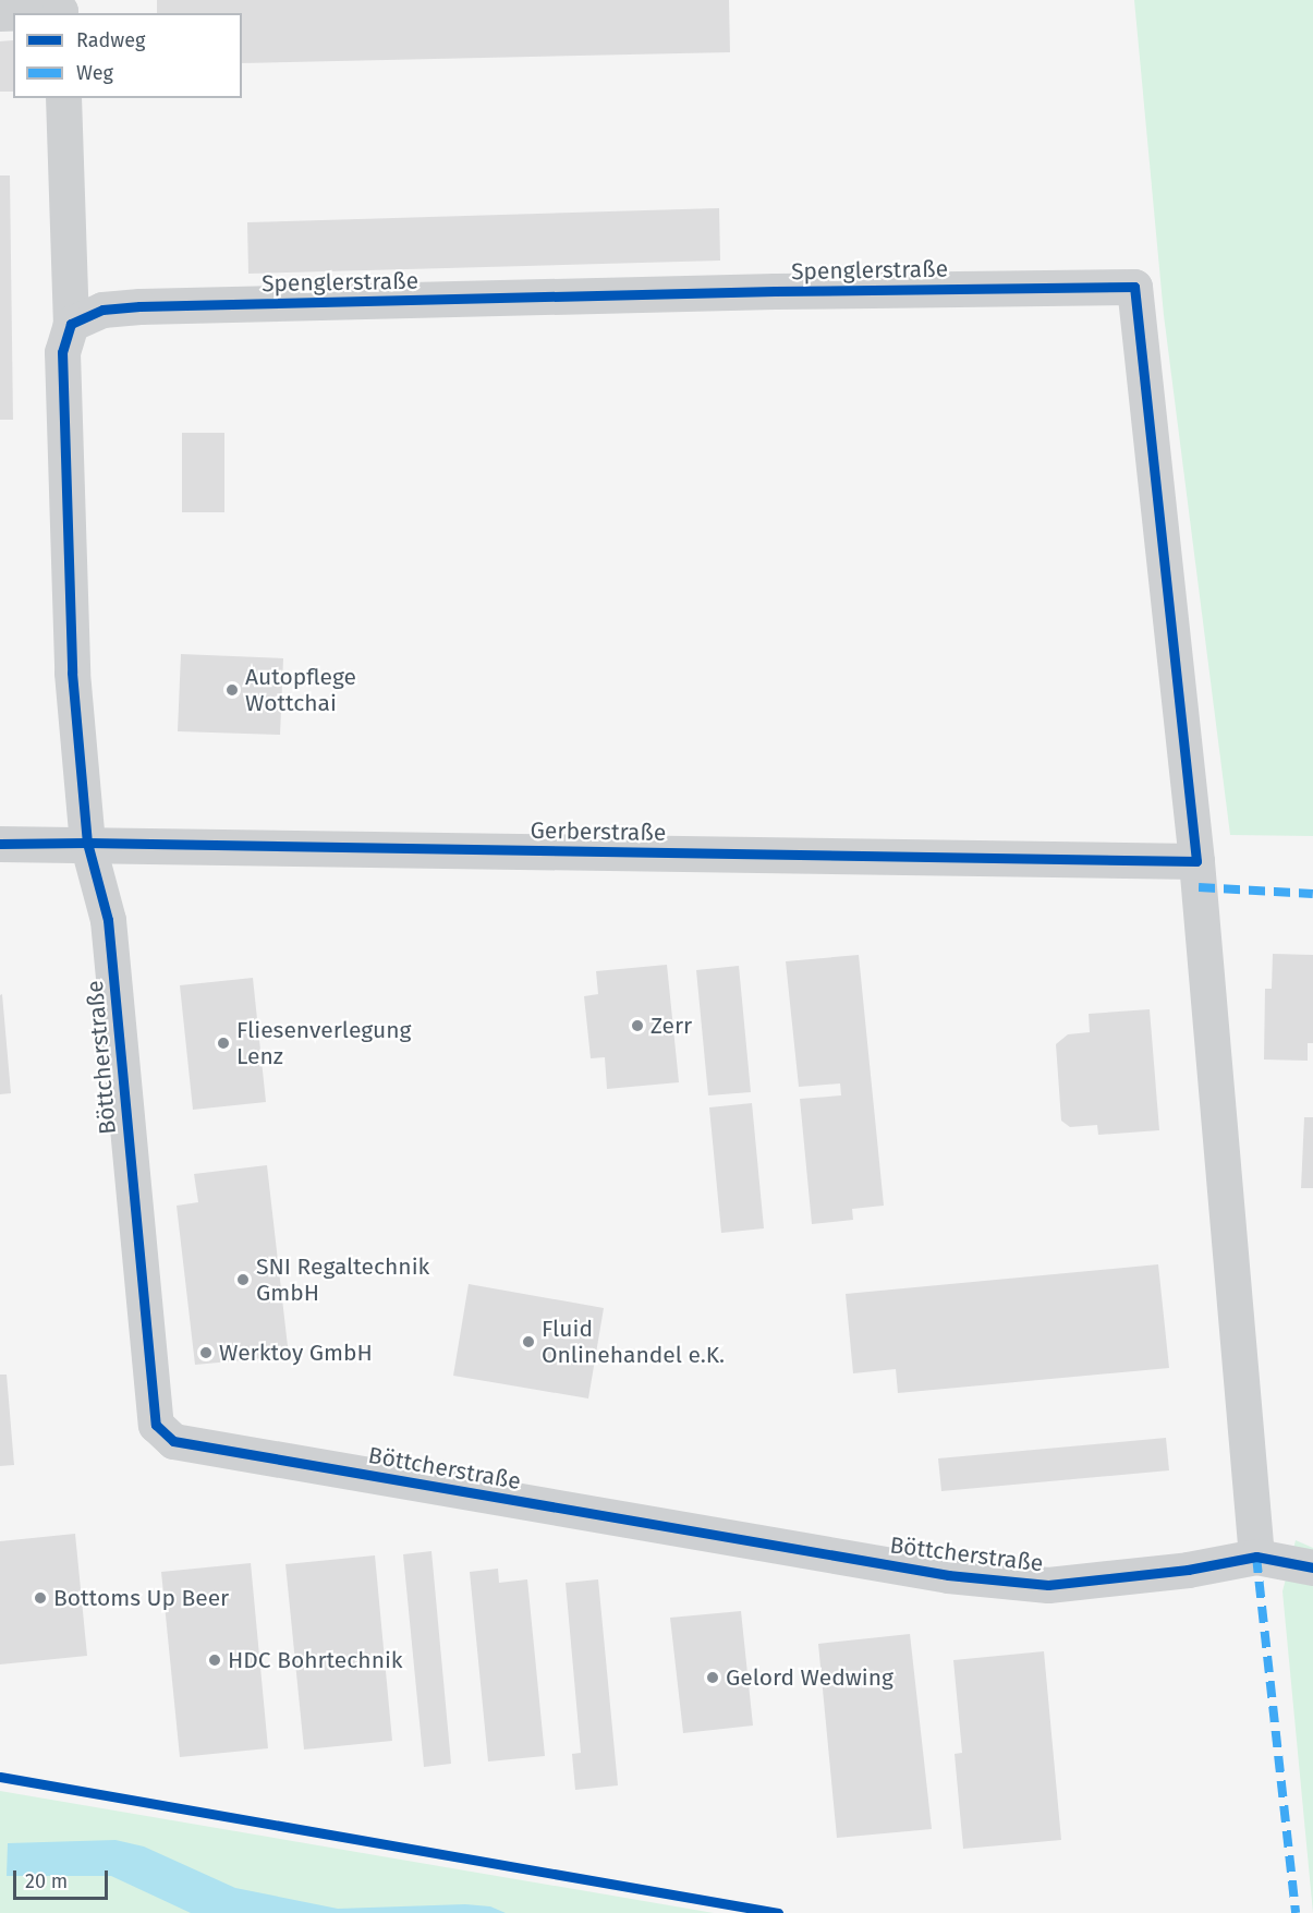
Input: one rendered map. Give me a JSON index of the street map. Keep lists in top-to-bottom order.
{
  "streets": {
    "street": ["Spenglerstraße", "Gerberstraße", "Böttcherstraße"]
  },
  "crossings": [
    ["Spenglerstraße", "Gerberstraße"],
    ["Gerberstraße", "Böttcherstraße"]
  ],
  "places": [
    "Autopflege Wottchai",
    "Zerr",
    "Fliesenverlegung Lenz",
    "SNI Regaltechnik GmbH",
    "Fluid Onlinehandel e.K.",
    "Werktoy GmbH",
    "Bottoms Up Beer",
    "HDC Bohrtechnik",
    "Gelord Wedwing"
  ],
  "legend": ["Radweg", "Weg"],
  "scale_bar": "20 m"
}
